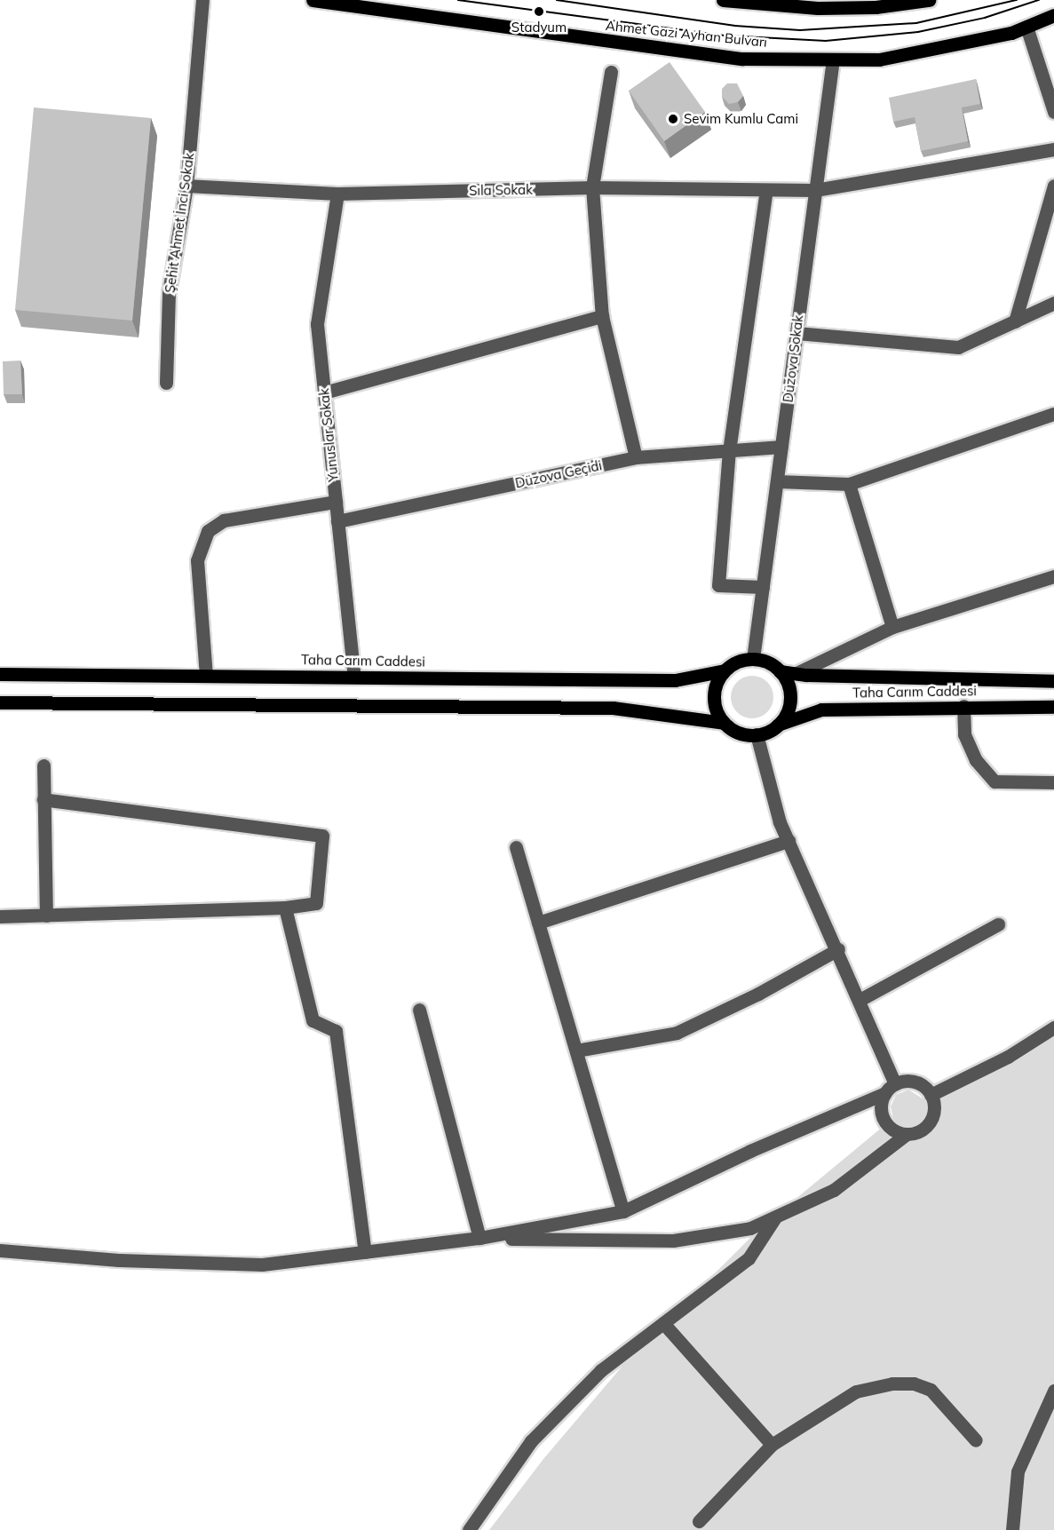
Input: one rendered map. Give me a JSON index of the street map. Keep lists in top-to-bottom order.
{
  "streets": {
    "main road": ["Ahmet Gazi Ayhan Bulvarı", "Taha Carım Caddesi"],
    "street": [
      "Sıla Sokak",
      "Şehit Ahmet İnci Sokak",
      "Düzova Sokak",
      "Yunuslar Sokak",
      "Düzova Geçidi"
    ]
  },
  "crossings": [
    ["Ahmet Gazi Ayhan Bulvarı", "Düzova Sokak"],
    ["Sıla Sokak", "Şehit Ahmet İnci Sokak"],
    ["Sıla Sokak", "Düzova Sokak"],
    ["Sıla Sokak", "Yunuslar Sokak"],
    ["Düzova Sokak", "Düzova Geçidi"],
    ["Düzova Sokak", "Taha Carım Caddesi"],
    ["Yunuslar Sokak", "Düzova Geçidi"],
    ["Yunuslar Sokak", "Taha Carım Caddesi"]
  ],
  "places": ["Stadyum", "Sevim Kumlu Cami"]
}
